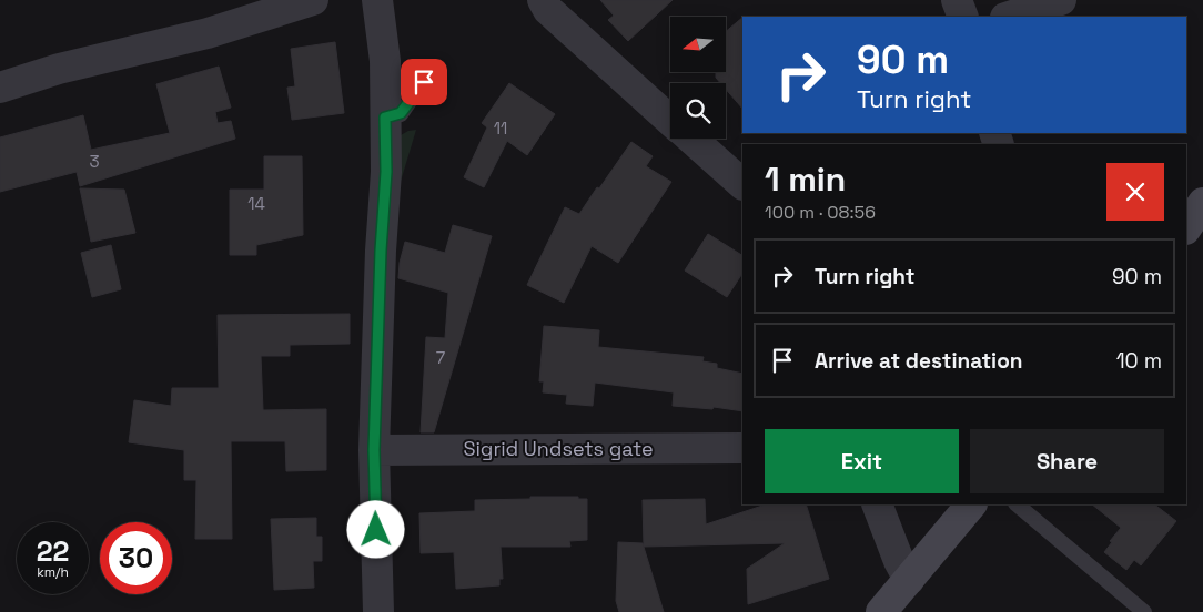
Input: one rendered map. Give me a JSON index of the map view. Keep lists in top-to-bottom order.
{
  "streets": {
    "street": ["Sigrid Undsets gate"]
  },
  "house_numbers": [
    "11",
    "3",
    "14",
    "7"
  ],
  "north": "left",
  "page": {
    "turn": ["90 m", "Turn right"],
    "heading": ["1 min", "100 m · 08:56"],
    "list": [
      {
        "name": "Turn right",
        "value": "90 m"
      },
      {
        "name": "Arrive at destination",
        "value": "10 m"
      }
    ],
    "buttons": ["Exit", "Share"],
    "speed": "22 km/h",
    "limit": "30"
  }
}
